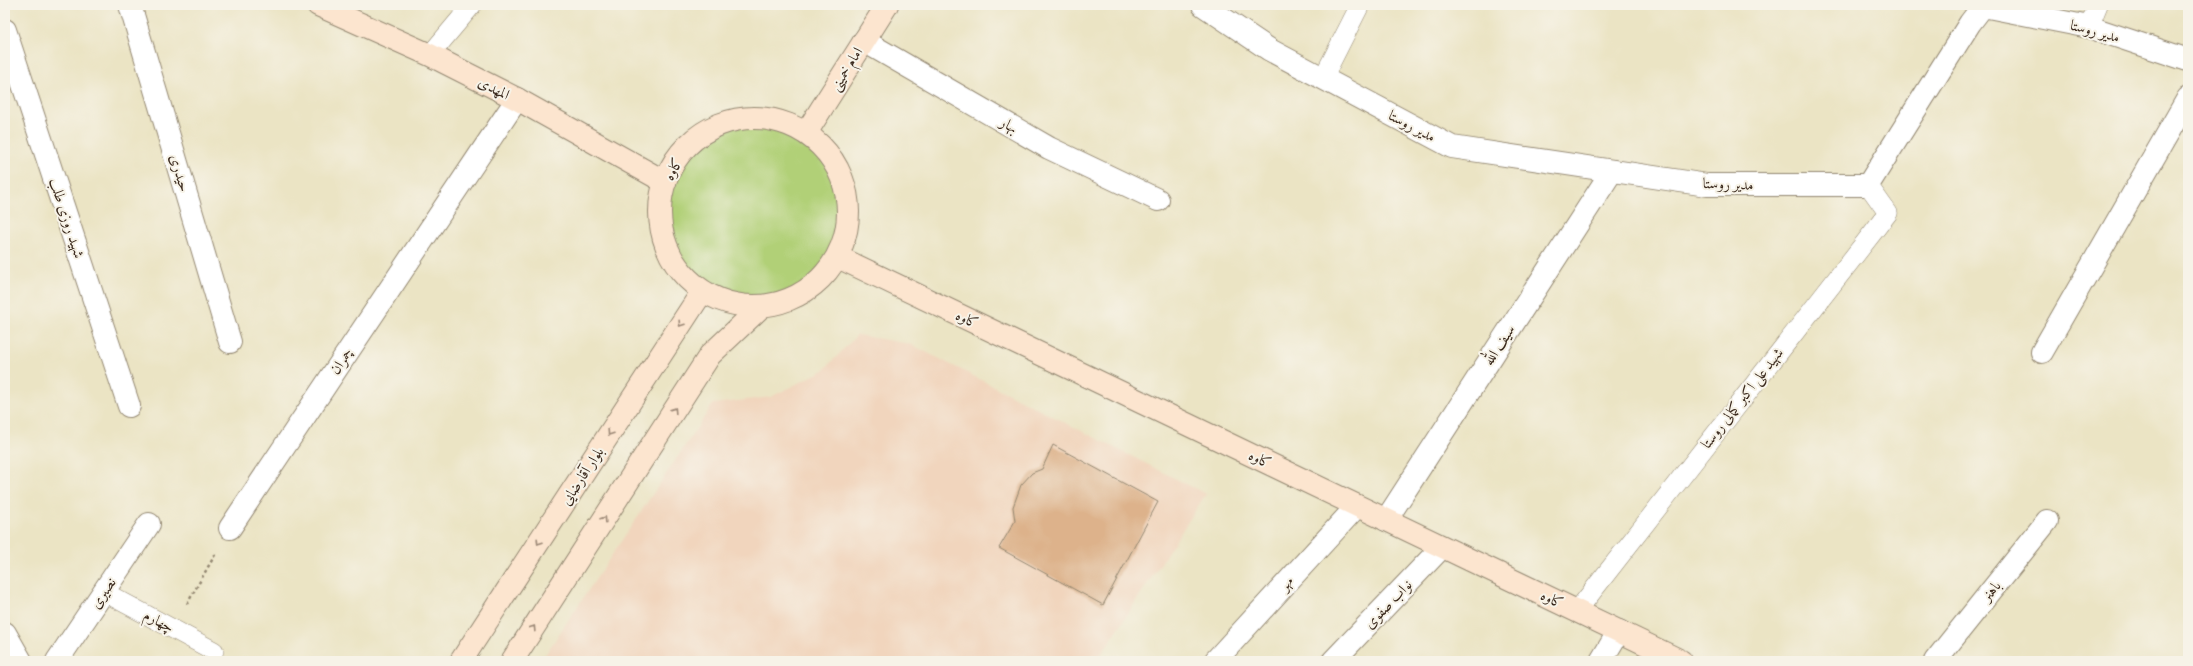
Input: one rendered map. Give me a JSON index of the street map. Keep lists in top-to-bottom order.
{
  "streets": {
    "street": [
      "مدیر روستا",
      "امام خمینی",
      "المهدی",
      "بهار",
      "کاوه",
      "حیدری",
      "شهید روزی طلب",
      "سیف الله",
      "چمران",
      "بلوار آقارضایی",
      "مهر",
      "باهنر",
      "نصیری",
      "نواب صفوی"
    ],
    "lane": ["شهید علی اکبر کمالی روستا", "چهارم"]
  },
  "crossings": [
    ["مدیر روستا", "سیف الله"],
    ["مدیر روستا", "شهید علی اکبر کمالی روستا"],
    ["امام خمینی", "بهار"],
    ["امام خمینی", "کاوه"],
    ["المهدی", "کاوه"],
    ["المهدی", "چمران"],
    ["کاوه", "سیف الله"],
    ["کاوه", "شهید علی اکبر کمالی روستا"],
    ["کاوه", "بلوار آقارضایی"],
    ["کاوه", "مهر"],
    ["کاوه", "نواب صفوی"],
    ["نصیری", "چهارم"]
  ]
}
